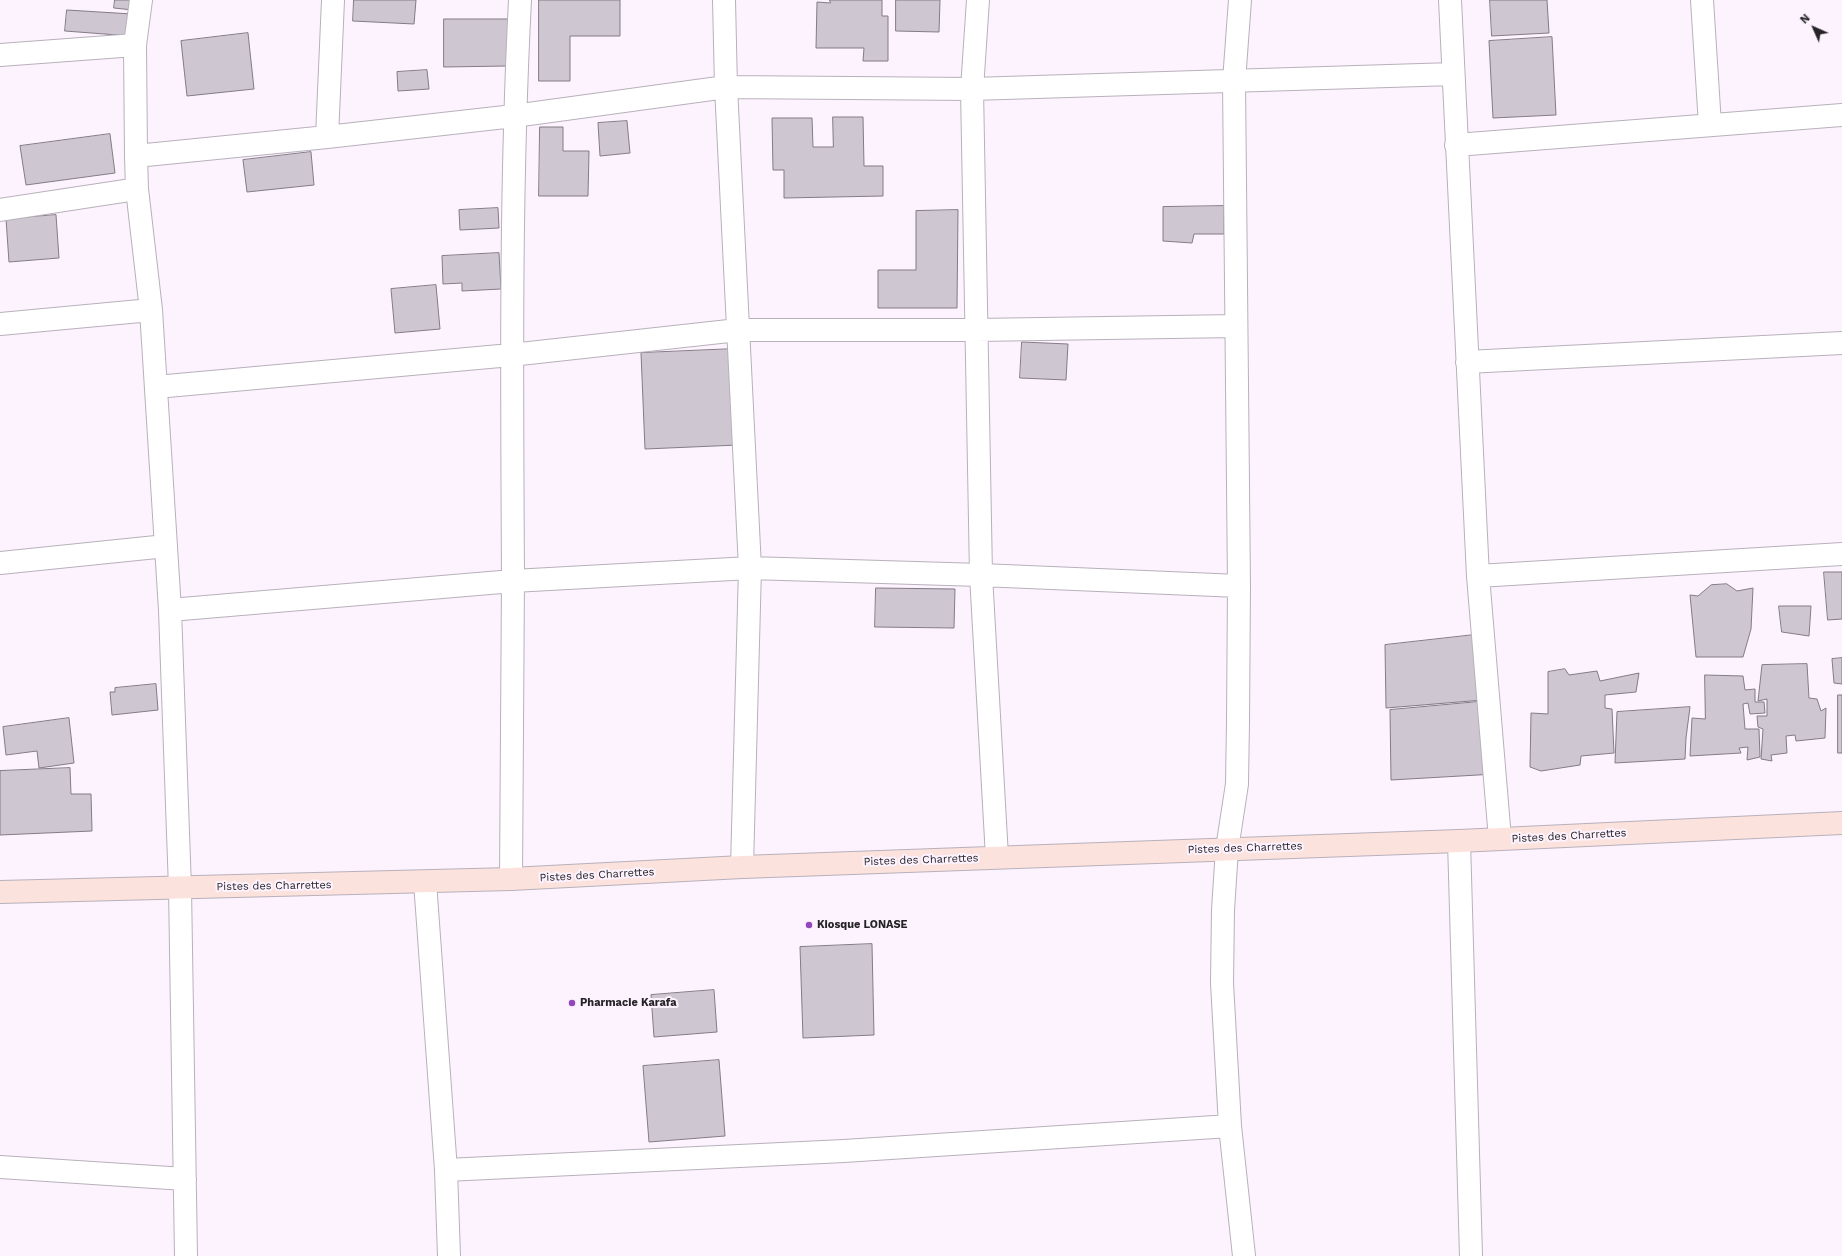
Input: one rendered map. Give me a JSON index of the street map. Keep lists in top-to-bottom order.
{
  "streets": {
    "main road": ["Pistes des Charrettes"]
  },
  "places": ["Kiosque LONASE", "Pharmacie Karafa"],
  "north": "top left"
}
